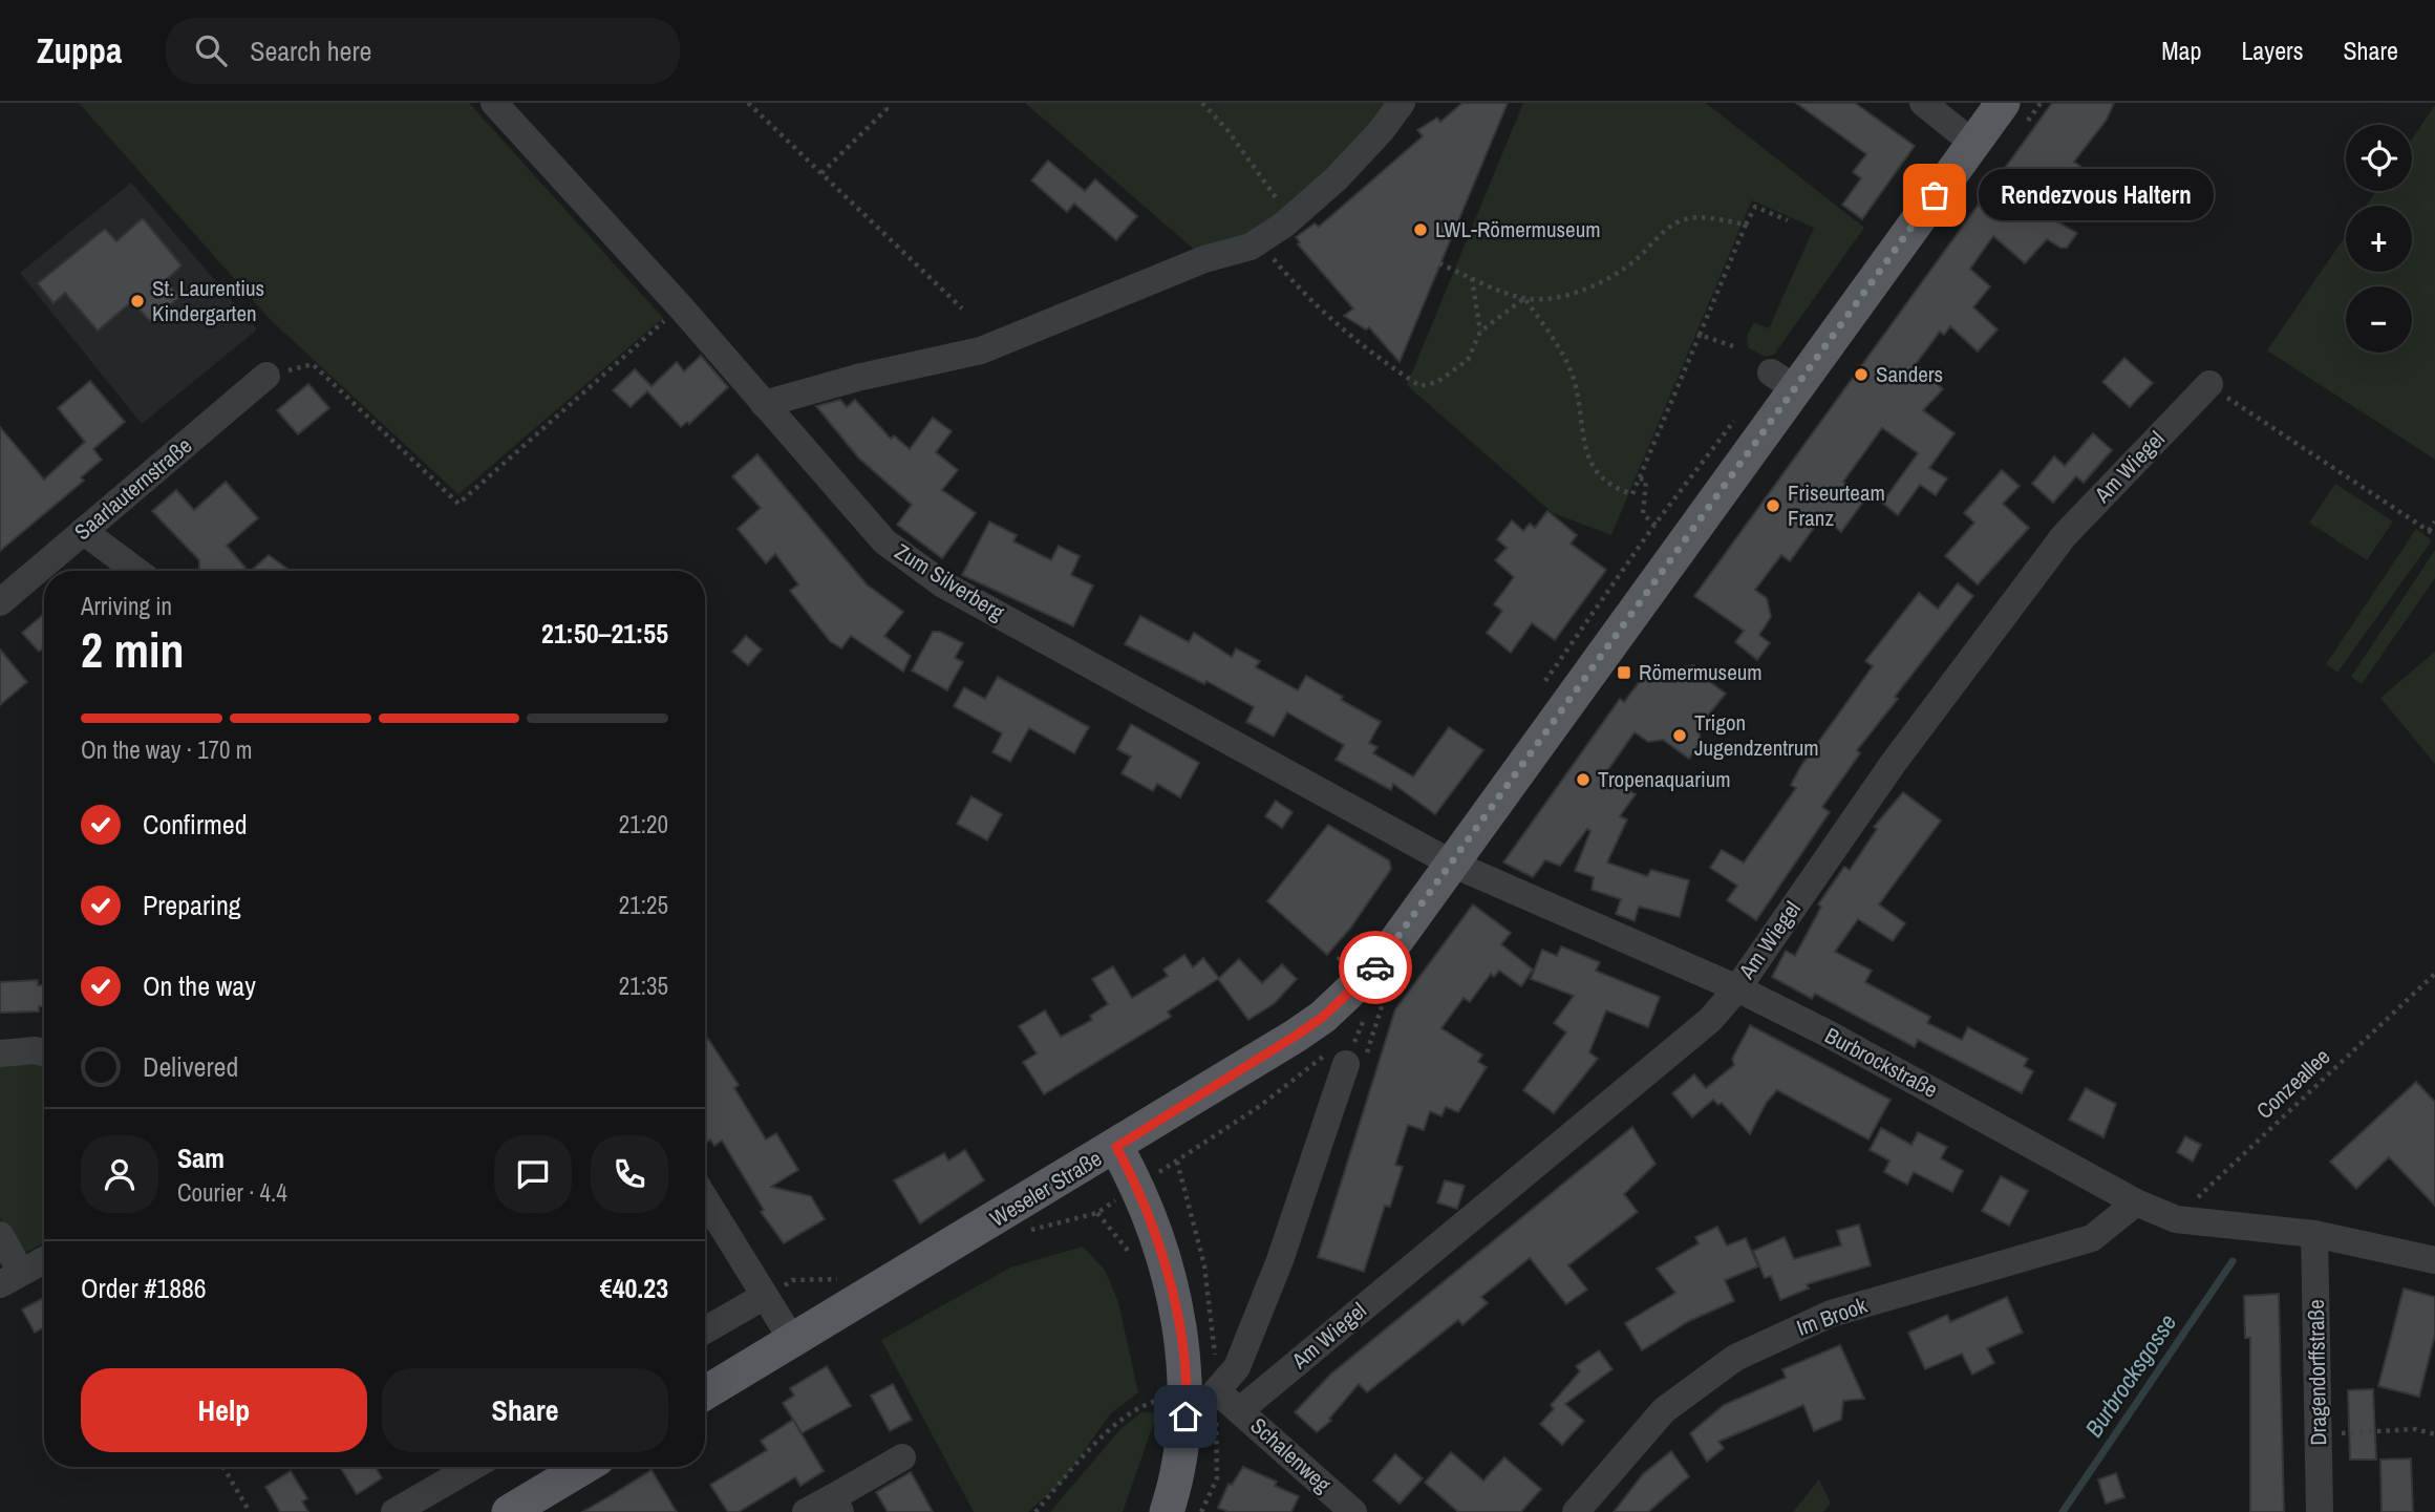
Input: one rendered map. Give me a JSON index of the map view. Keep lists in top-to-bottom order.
{
  "streets": {
    "main road": ["Weseler Straße"],
    "street": [
      "Am Wiegel",
      "Saarlauternstraße",
      "Zum Silverberg",
      "Burbrockstraße",
      "Im Brook",
      "Dragendorffstraße",
      "Schalenweg"
    ],
    "path": ["Conzeallee"]
  },
  "crossings": [
    ["Am Wiegel", "Burbrockstraße"],
    ["Am Wiegel", "Schalenweg"],
    ["Zum Silverberg", "Burbrockstraße"],
    ["Zum Silverberg", "Weseler Straße"],
    ["Burbrockstraße", "Conzeallee"],
    ["Burbrockstraße", "Weseler Straße"],
    ["Burbrockstraße", "Im Brook"],
    ["Burbrockstraße", "Dragendorffstraße"]
  ],
  "water": ["Burbrocksgosse"],
  "places": {
    "other": [
      "Rendezvous Haltern",
      "LWL-Römermuseum",
      "St. Laurentius Kindergarten",
      "Sanders",
      "Friseurteam Franz",
      "Trigon Jugendzentrum",
      "Tropenaquarium"
    ],
    "transit": ["Römermuseum"]
  },
  "page": {
    "header": "Zuppa",
    "search": "Search here",
    "nav": ["Map", "Layers", "Share"],
    "map_buttons": ["+", "−"],
    "bubble": "Rendezvous Haltern",
    "heading": ["2 min", "Arriving in", "21:50–21:55"],
    "panel": [
      "Sam",
      "Courier · 4.4",
      "Order #1886",
      "€40.23"
    ],
    "bar": "On the way · 170 m",
    "list": [
      ["Confirmed", "21:20"],
      ["Preparing", "21:25"],
      ["On the way", "21:35"],
      "Delivered"
    ],
    "buttons": ["Help", "Share"]
  }
}
